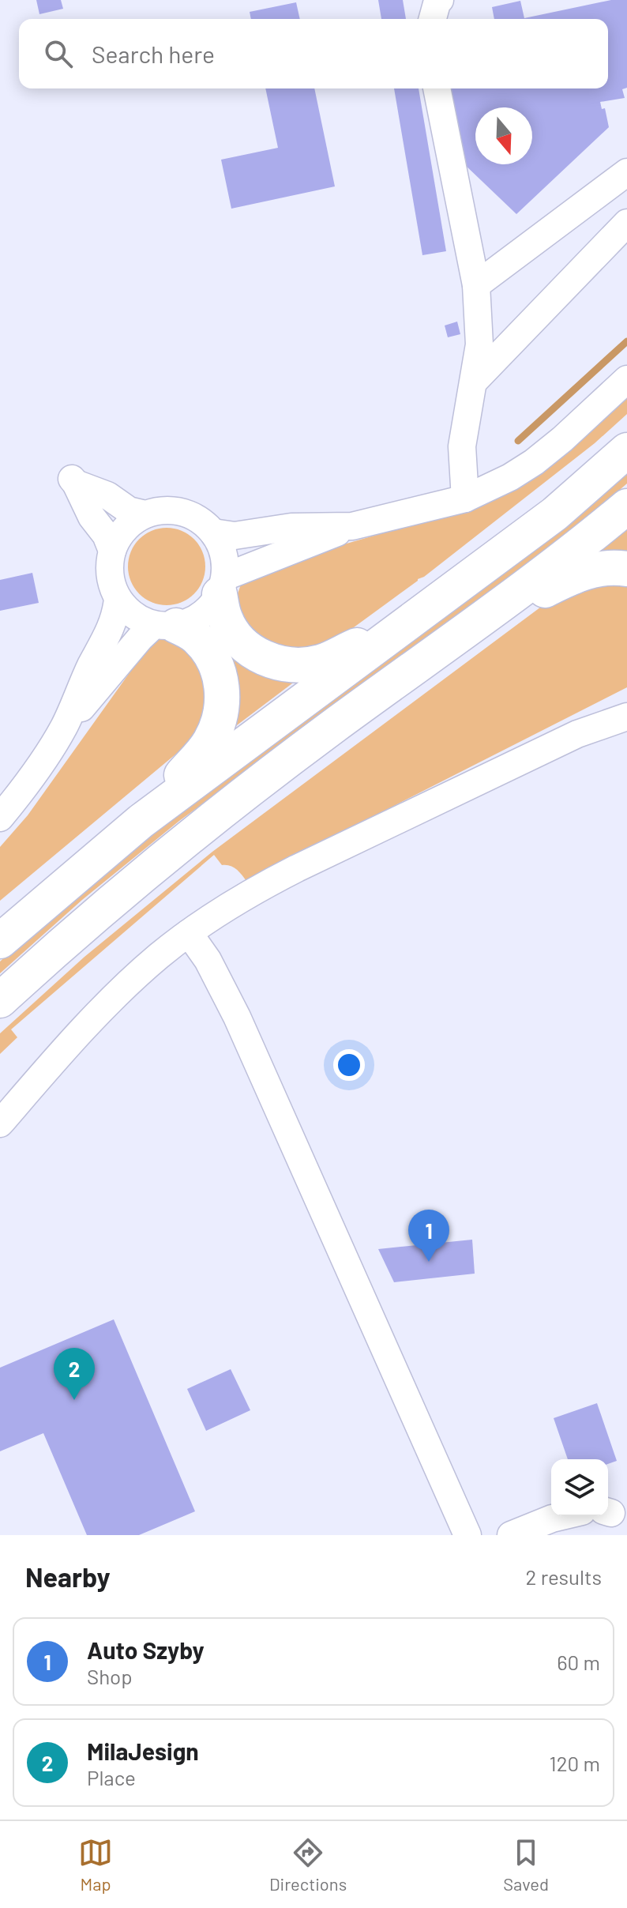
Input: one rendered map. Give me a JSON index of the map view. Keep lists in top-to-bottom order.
{
  "north": "bottom",
  "page": {
    "search": "Search here",
    "pins": ["1", "2"],
    "heading": ["Nearby", "2 results"],
    "list": [
      {
        "mark": "1",
        "name": "Auto Szyby",
        "note": "Shop",
        "value": "60 m"
      },
      {
        "mark": "2",
        "name": "MilaJesign",
        "note": "Place",
        "value": "120 m"
      }
    ],
    "nav": ["Map", "Directions", "Saved"]
  }
}
